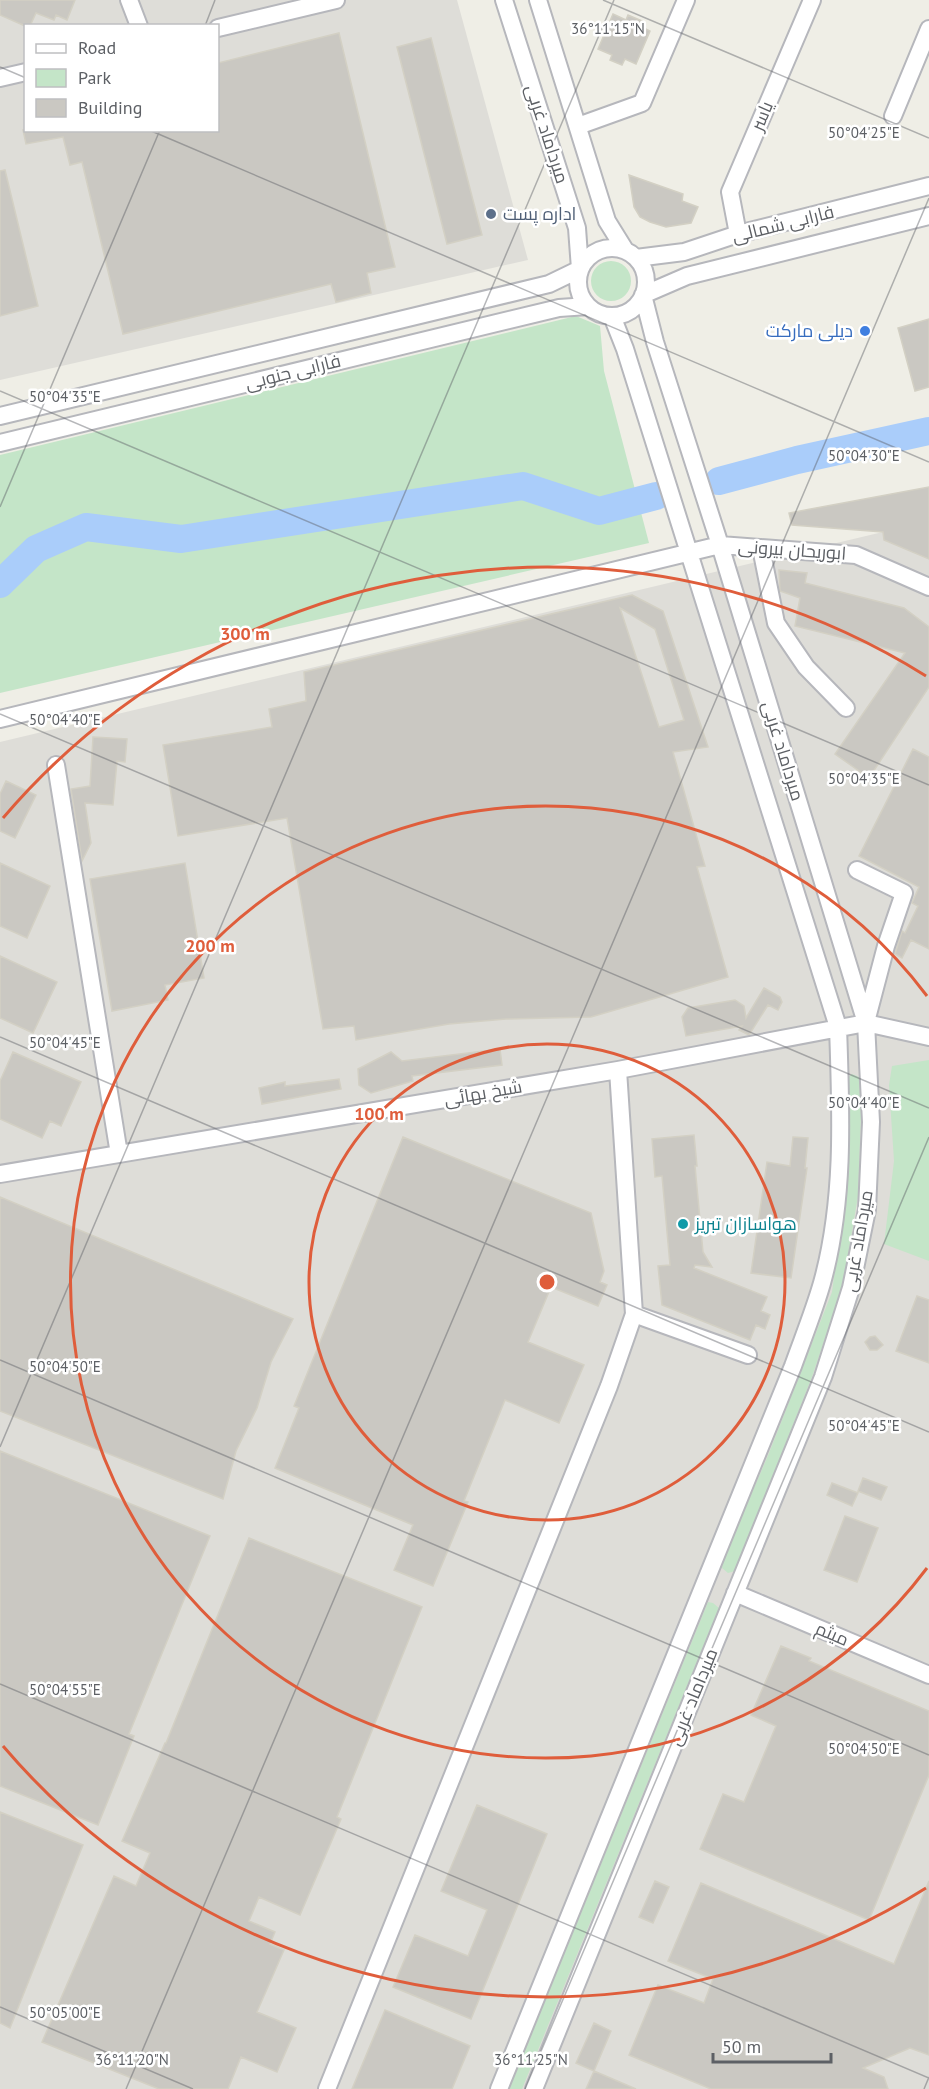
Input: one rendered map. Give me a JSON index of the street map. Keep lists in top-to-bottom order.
{
  "streets": {
    "street": [
      "یاسر",
      "میرداماد غربی",
      "فارابی شمالی",
      "فارابی جنوبی",
      "ابوریحان بیرونی",
      "شیخ بهائی",
      "میثم"
    ]
  },
  "crossings": [
    ["یاسر", "فارابی شمالی"],
    ["میرداماد غربی", "فارابی شمالی"],
    ["میرداماد غربی", "فارابی جنوبی"],
    ["میرداماد غربی", "ابوریحان بیرونی"],
    ["میرداماد غربی", "شیخ بهائی"],
    ["میرداماد غربی", "میثم"],
    ["فارابی شمالی", "فارابی جنوبی"]
  ],
  "places": ["اداره پست", "دیلی مارکت", "هواسازان تبریز"],
  "legend": ["Road", "Park", "Building"],
  "scale_bar": "50 m",
  "coordinates": [
    "36°11'15\"N",
    "50°04'25\"E",
    "50°04'35\"E",
    "50°04'30\"E",
    "50°04'40\"E",
    "50°04'45\"E",
    "50°04'50\"E",
    "50°04'55\"E",
    "50°05'00\"E",
    "36°11'20\"N",
    "36°11'25\"N"
  ],
  "rings": ["300 m", "200 m", "100 m"]
}
